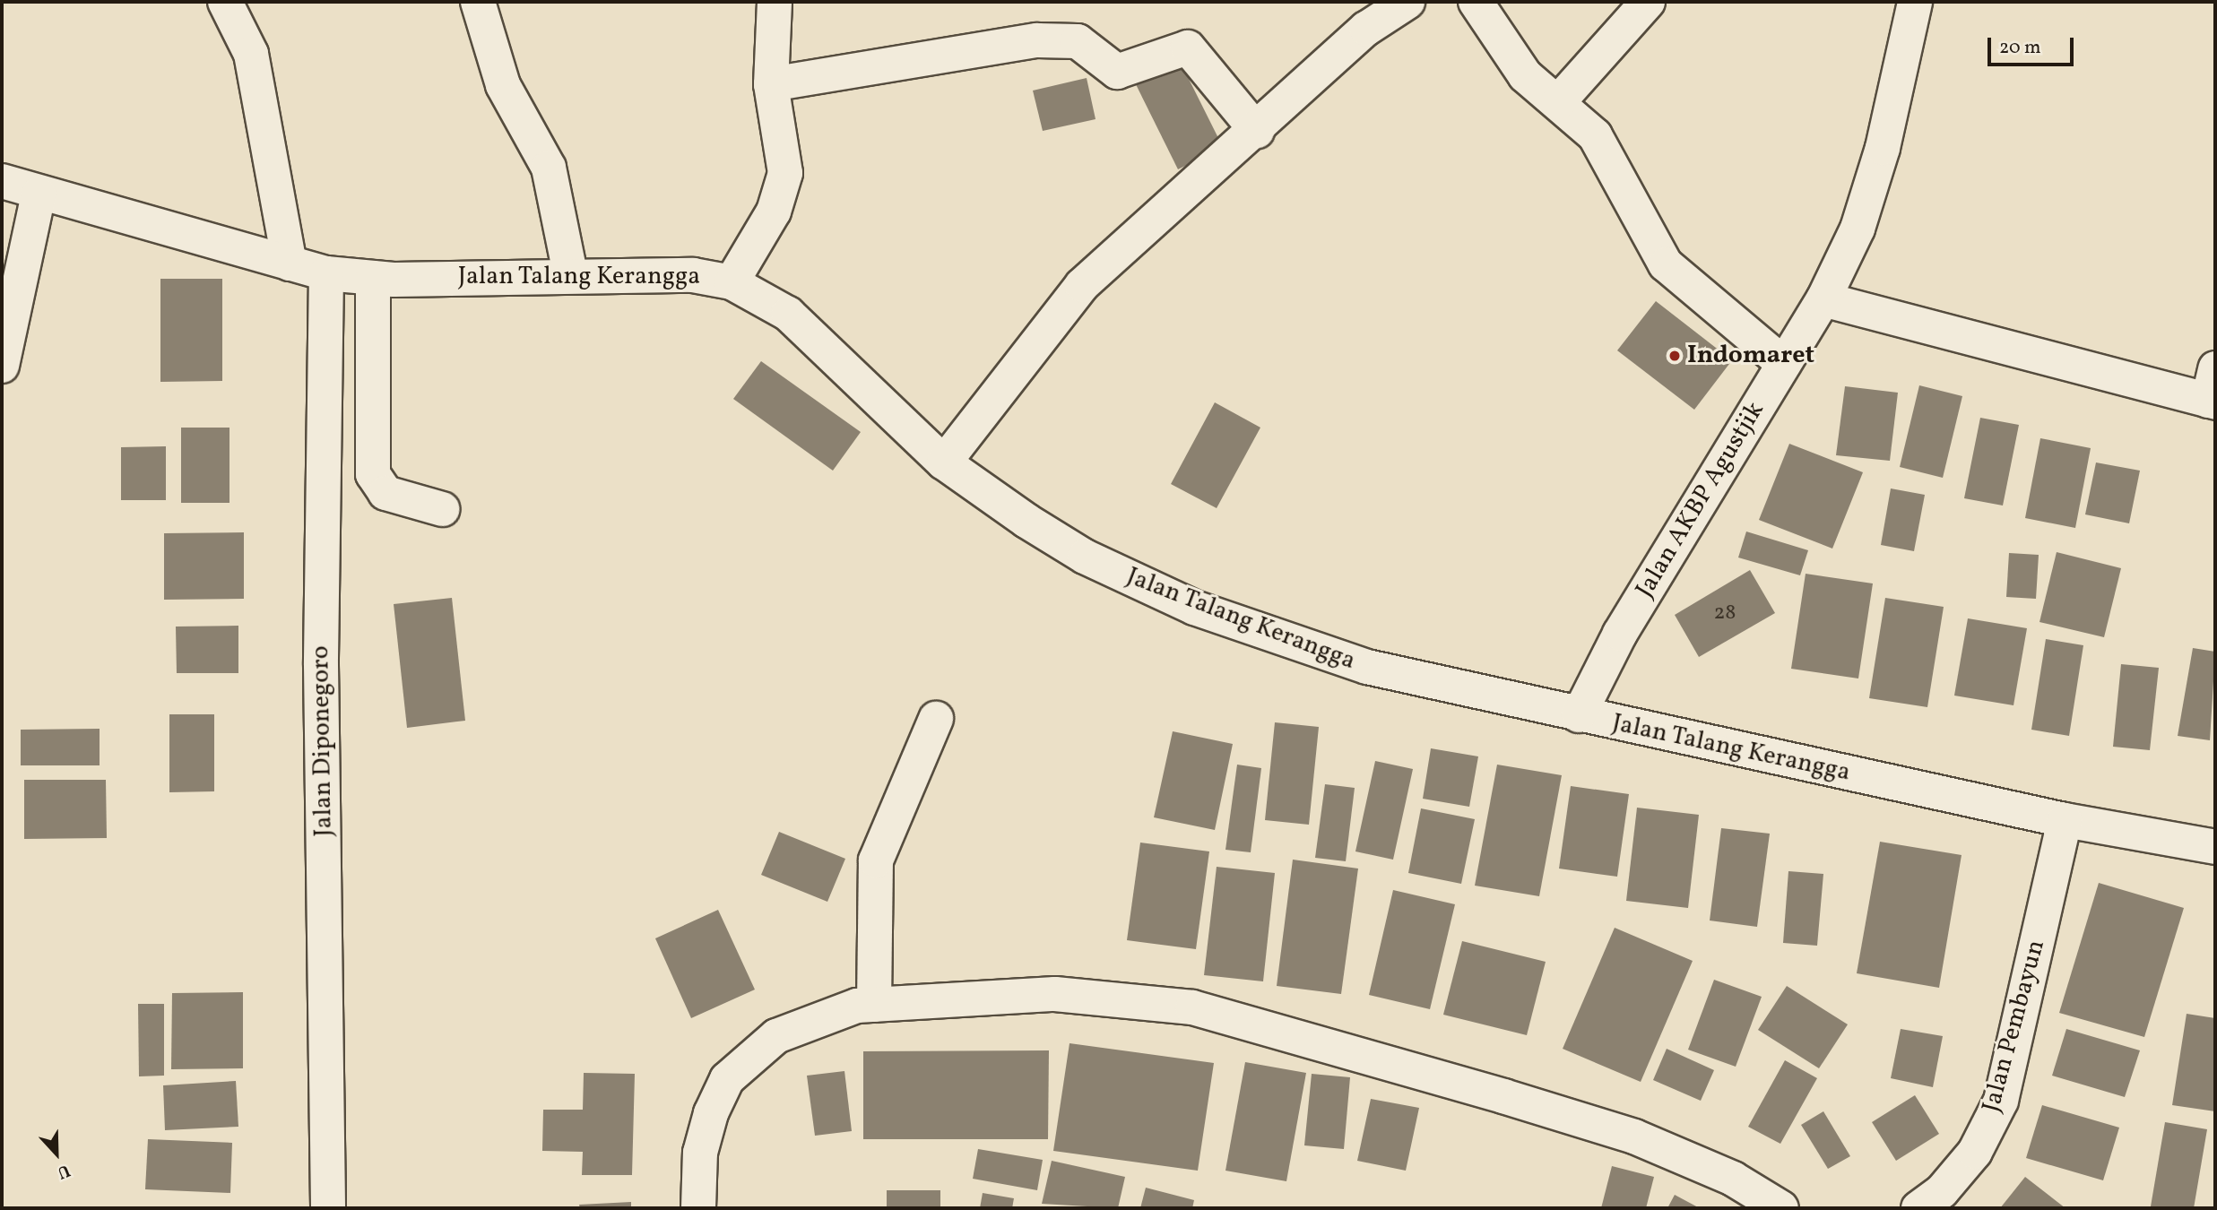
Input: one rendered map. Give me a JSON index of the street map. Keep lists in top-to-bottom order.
{
  "streets": {
    "street": [
      "Jalan Talang Kerangga",
      "Jalan AKBP Agustjik",
      "Jalan Diponegoro",
      "Jalan Pembayun"
    ]
  },
  "crossings": [
    ["Jalan Talang Kerangga", "Jalan AKBP Agustjik"],
    ["Jalan Talang Kerangga", "Jalan Diponegoro"],
    ["Jalan Talang Kerangga", "Jalan Pembayun"]
  ],
  "places": ["Indomaret"],
  "house_numbers": ["28"],
  "scale_bar": "20 m",
  "north": "bottom"
}
